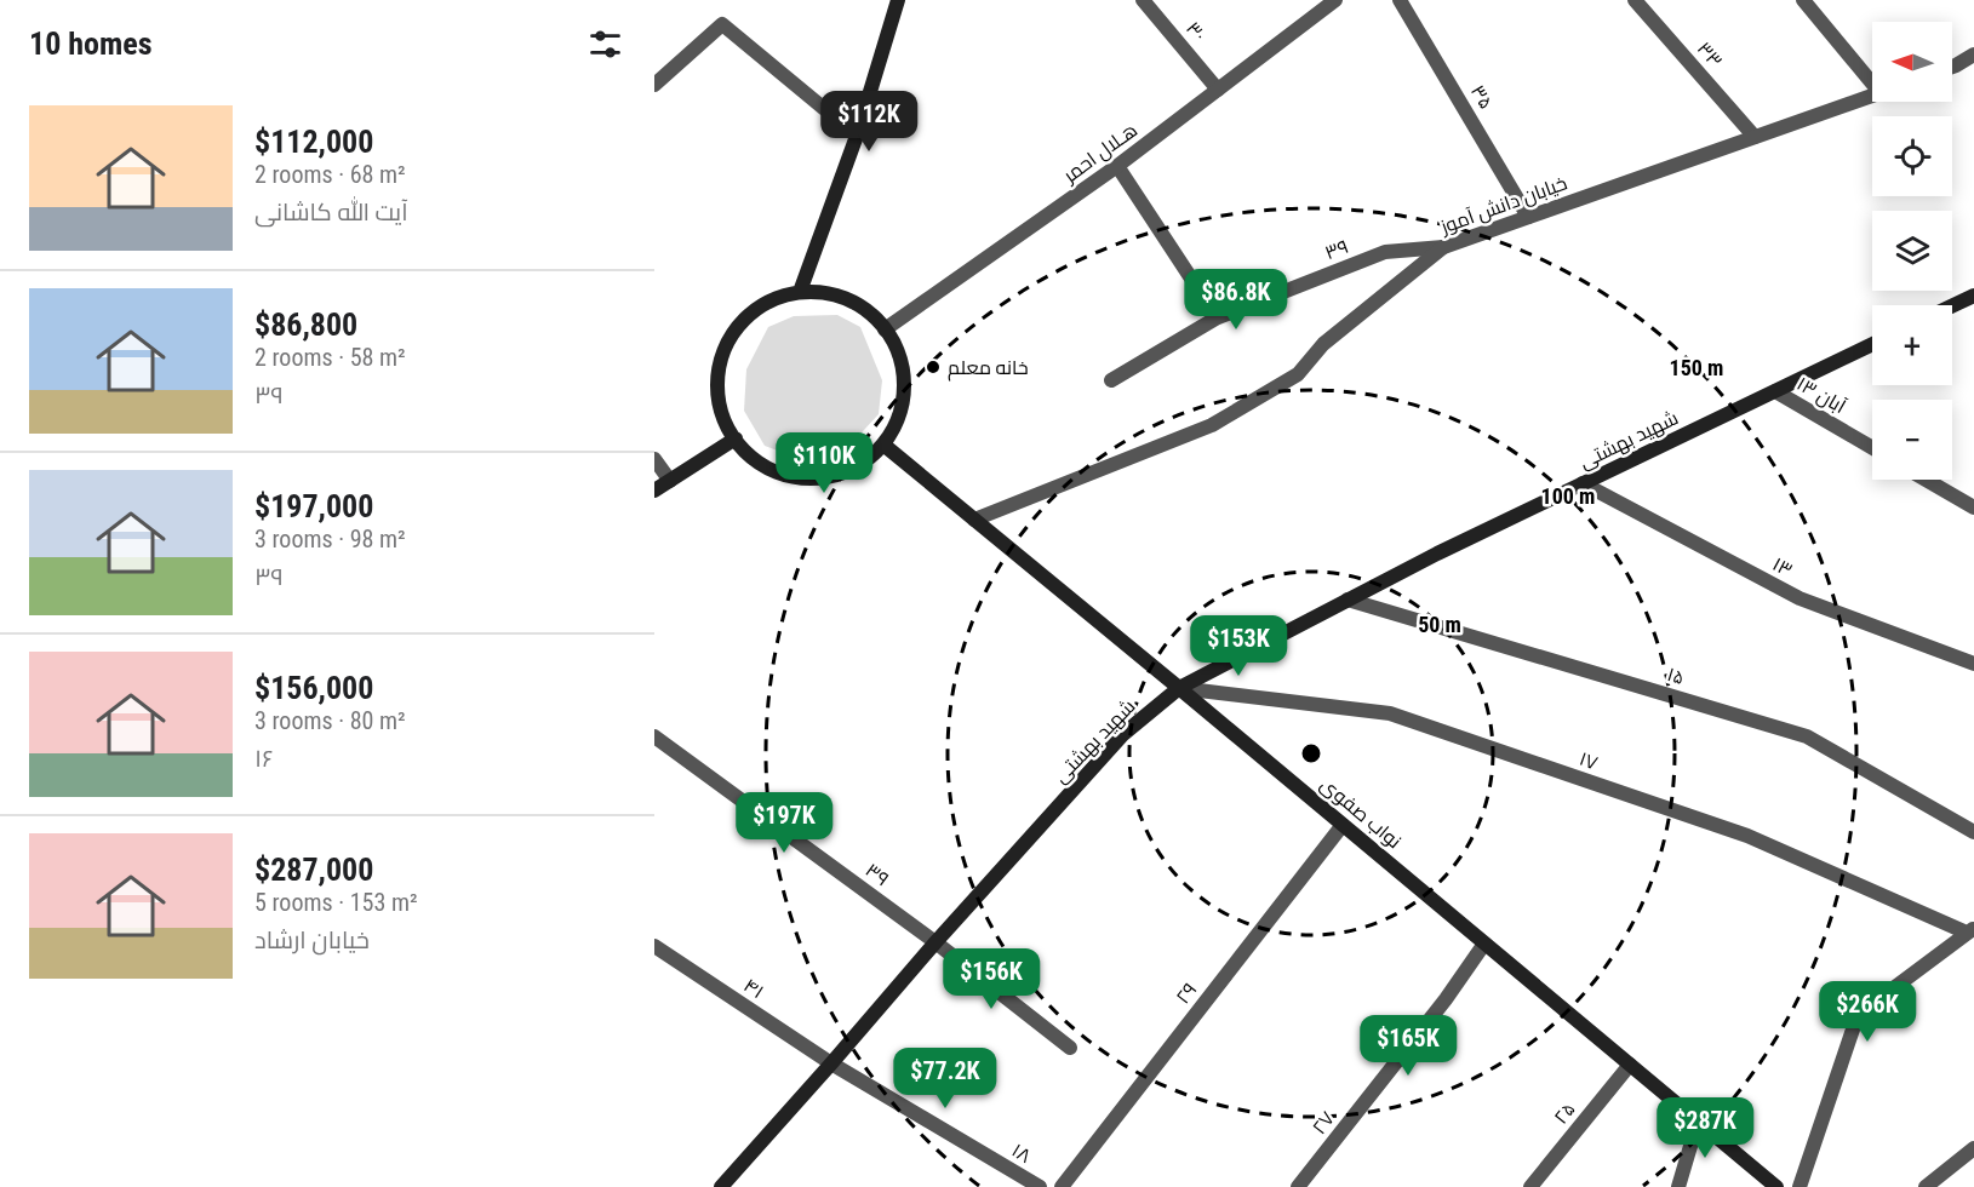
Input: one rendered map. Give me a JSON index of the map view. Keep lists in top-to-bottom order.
{
  "streets": {
    "main road": ["شهید بهشتی", "نواب صفوی"],
    "street": [
      "۳۰",
      "۳۳",
      "۳۵",
      "هـلال احمر",
      "خیابان دانش آموز",
      "۳۹",
      "۱۳ آبان",
      "۱۳",
      "۱۵",
      "۱۷",
      "۴۱",
      "۲۹",
      "۲۵",
      "۲۷",
      "۱۸"
    ]
  },
  "crossings": [
    ["۳۰", "هـلال احمر"],
    ["۳۳", "خیابان دانش آموز"],
    ["۳۵", "خیابان دانش آموز"],
    ["هـلال احمر", "نواب صفوی"],
    ["خیابان دانش آموز", "۳۹"],
    ["خیابان دانش آموز", "نواب صفوی"],
    ["۳۹", "شهید بهشتی"],
    ["۱۳ آبان", "شهید بهشتی"],
    ["شهید بهشتی", "۱۳"],
    ["شهید بهشتی", "۱۵"],
    ["شهید بهشتی", "۱۷"],
    ["شهید بهشتی", "نواب صفوی"],
    ["شهید بهشتی", "۴۱"],
    ["شهید بهشتی", "۱۸"],
    ["۱۷", "نواب صفوی"],
    ["نواب صفوی", "۲۹"],
    ["نواب صفوی", "۲۵"],
    ["نواب صفوی", "۲۷"],
    ["۴۱", "۱۸"]
  ],
  "places": ["خانه معلم"],
  "north": "left",
  "page": {
    "heading": "10 homes",
    "map_buttons": ["+", "−"],
    "list": [
      {
        "name": "$112,000",
        "note": "2 rooms · 68 m² · آیت الله کاشانی"
      },
      {
        "name": "$86,800",
        "note": "2 rooms · 58 m² · ۳۹"
      },
      {
        "name": "$197,000",
        "note": "3 rooms · 98 m² · ۳۹"
      },
      {
        "name": "$156,000",
        "note": "3 rooms · 80 m² · ۱۶"
      },
      {
        "name": "$287,000",
        "note": "5 rooms · 153 m² · خیابان ارشاد"
      }
    ],
    "price": [
      "$112K",
      "$86.8K",
      "$110K",
      "$153K",
      "$197K",
      "$156K",
      "$266K",
      "$165K",
      "$77.2K",
      "$287K"
    ]
  },
  "rings": ["150 m", "100 m", "50 m"]
}
